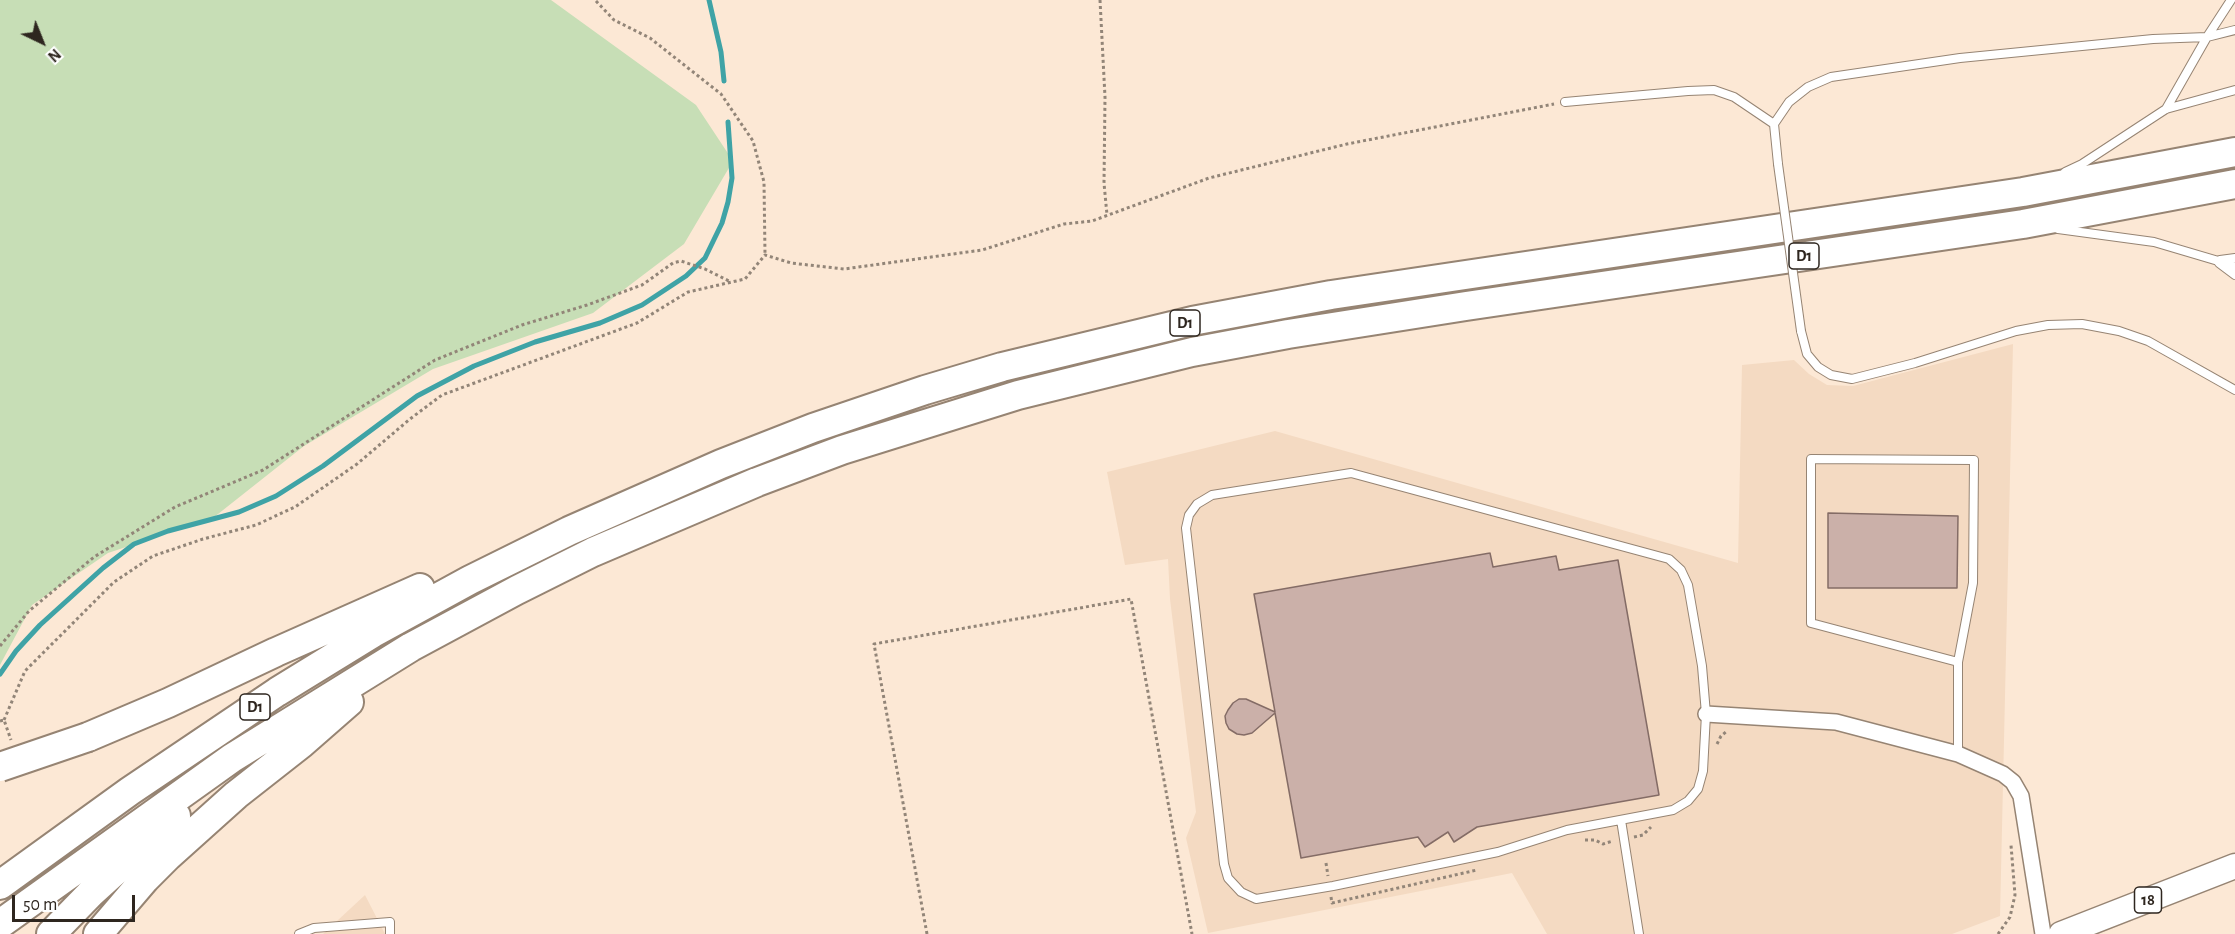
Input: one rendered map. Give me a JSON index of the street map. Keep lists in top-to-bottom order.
{
  "streets": {
    "highway": ["D1"],
    "main road": ["18"]
  },
  "scale_bar": "50 m",
  "north": "bottom right"
}
